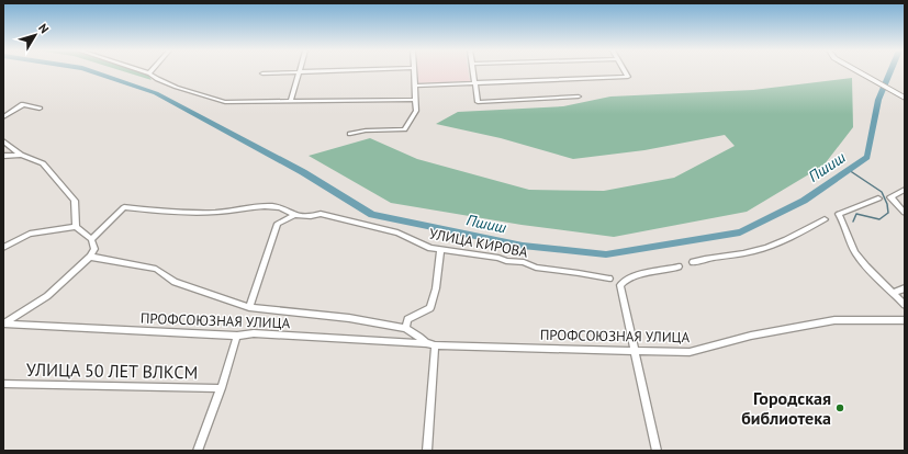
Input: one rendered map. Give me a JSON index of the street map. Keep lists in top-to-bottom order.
{
  "streets": {
    "street": ["УЛИЦА КИРОВА", "ПРОФСОЮЗНАЯ УЛИЦА", "УЛИЦА 50 ЛЕТ ВЛКСМ"]
  },
  "water": ["Пшиш"],
  "places": ["Городская библиотека"],
  "north": "top right"
}
